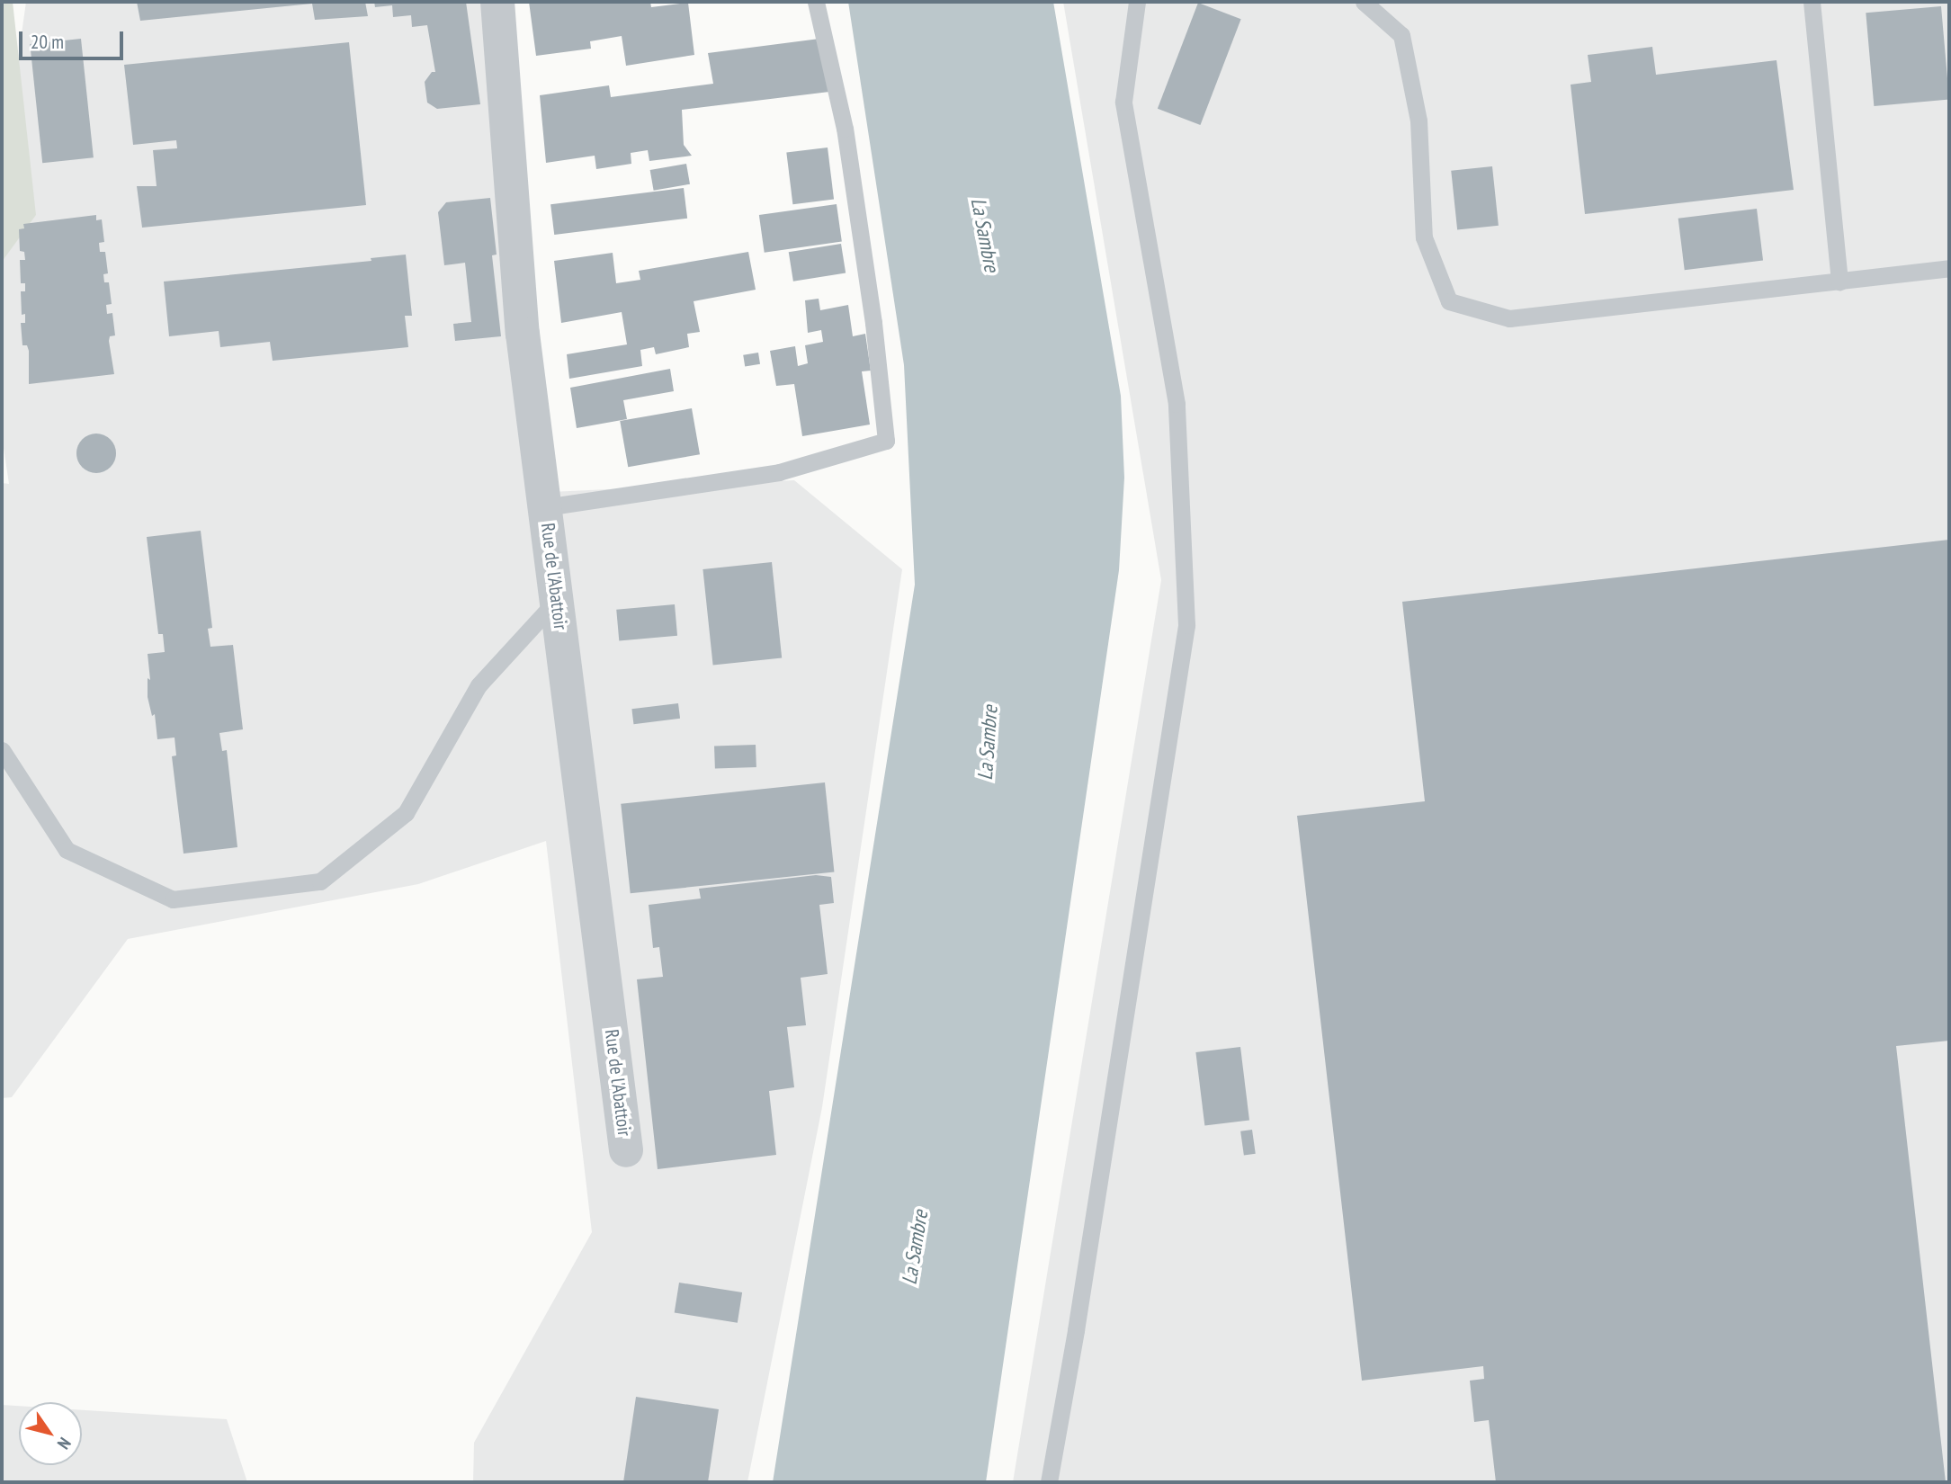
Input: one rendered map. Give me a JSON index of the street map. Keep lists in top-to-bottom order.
{
  "streets": {
    "street": ["Rue de l'Abattoir"]
  },
  "water": ["La Sambre"],
  "scale_bar": "20 m",
  "north": "bottom right"
}
